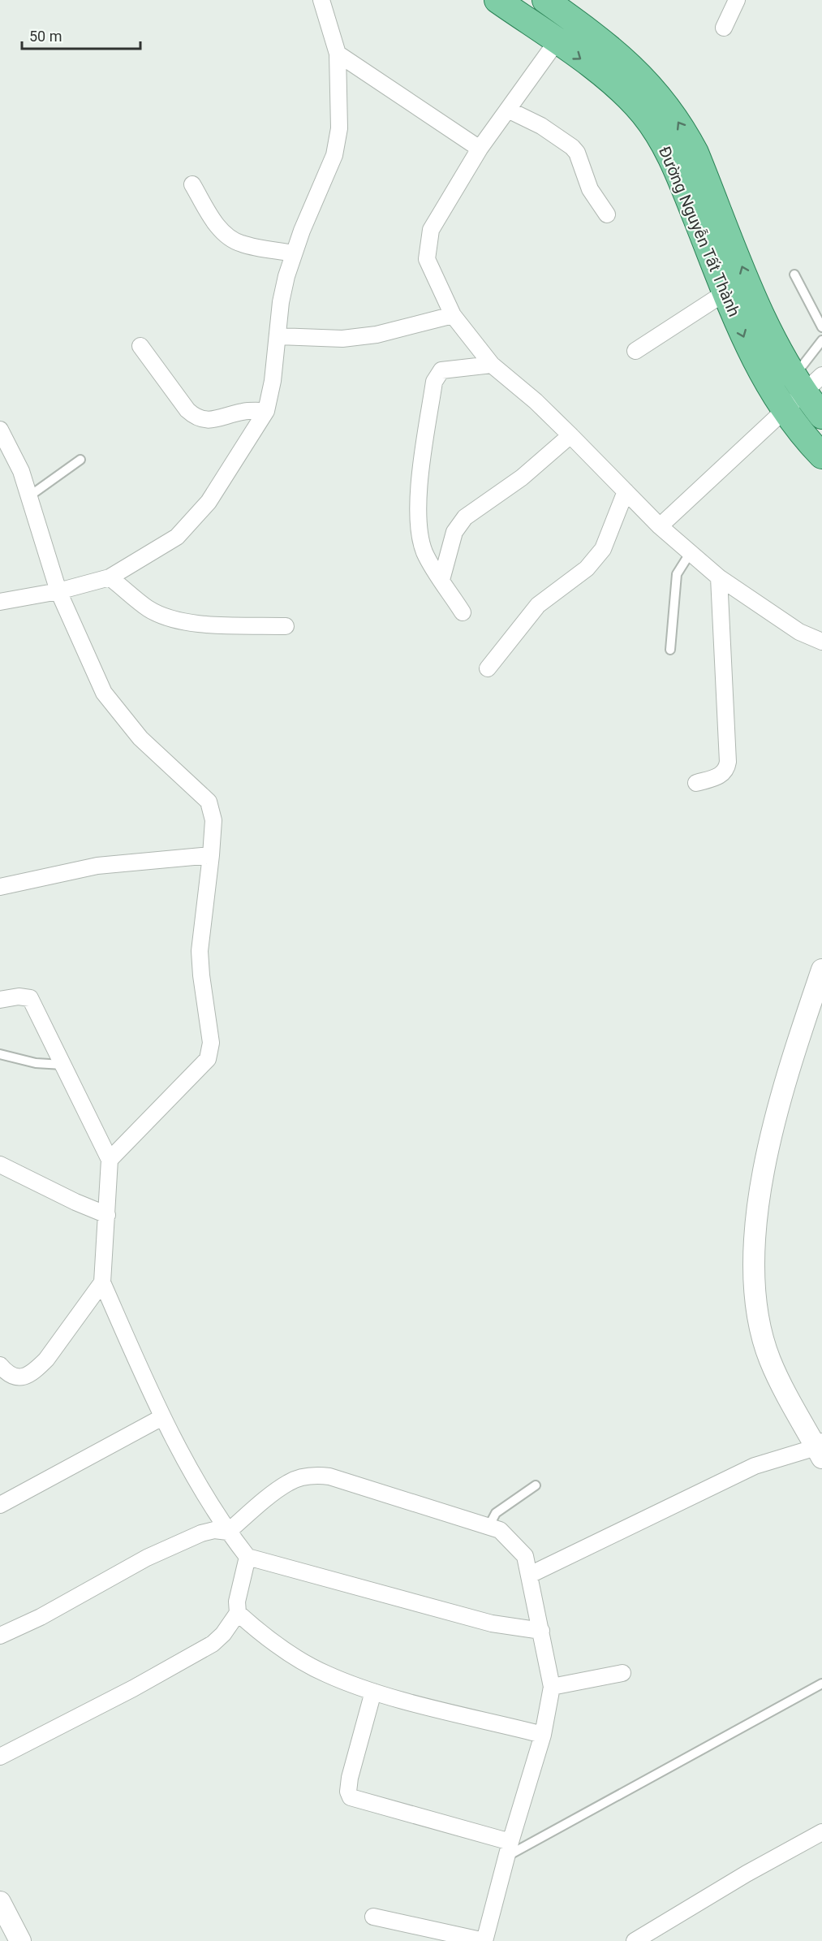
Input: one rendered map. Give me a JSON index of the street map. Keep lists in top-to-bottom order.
{
  "streets": {
    "main road": ["Đường Nguyễn Tất Thành"]
  },
  "scale_bar": "50 m"
}
